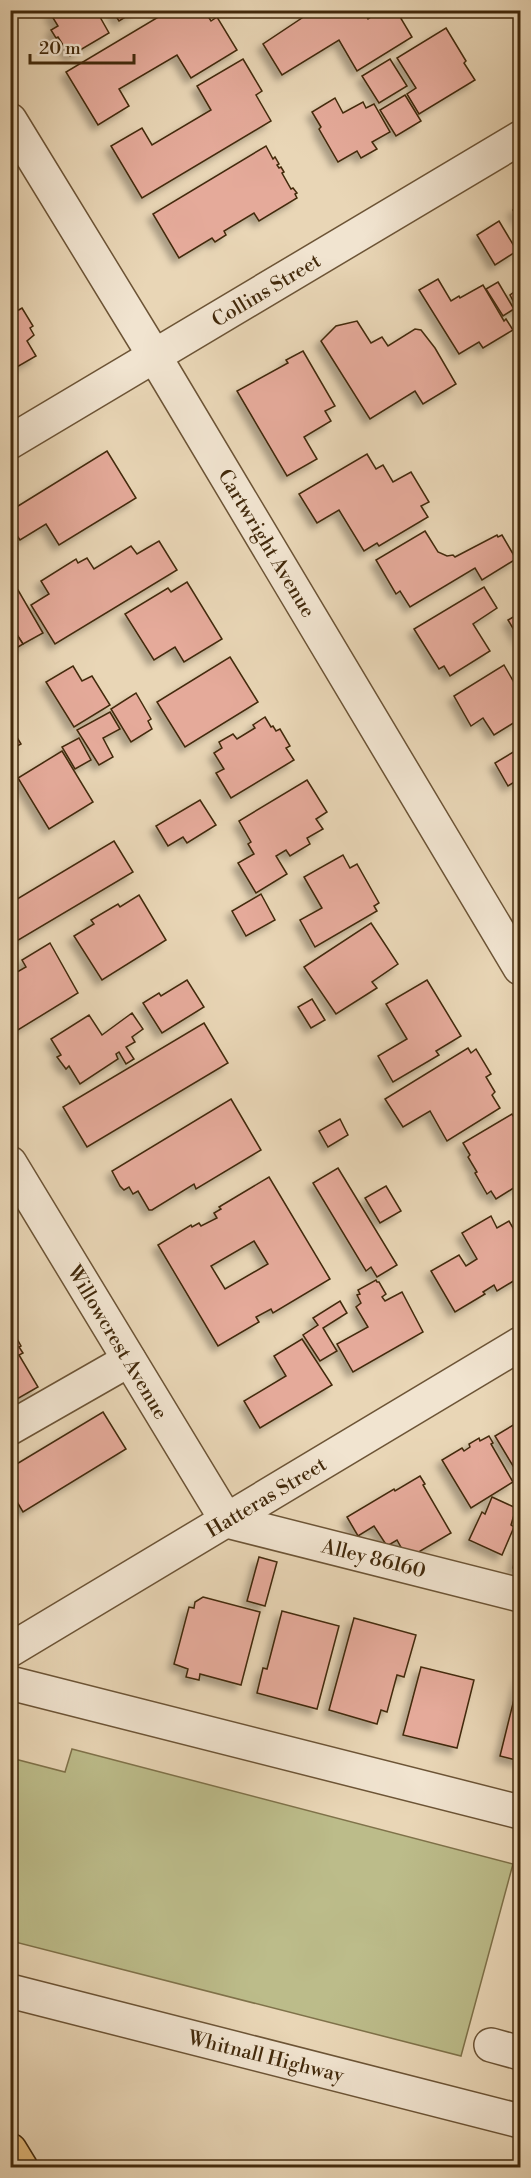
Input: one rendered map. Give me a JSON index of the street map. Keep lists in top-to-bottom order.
{
  "streets": {
    "street": [
      "Collins Street",
      "Cartwright Avenue",
      "Willowcrest Avenue",
      "Hatteras Street",
      "Alley 86160",
      "Whitnall Highway"
    ]
  },
  "crossings": [
    ["Collins Street", "Cartwright Avenue"],
    ["Willowcrest Avenue", "Hatteras Street"],
    ["Willowcrest Avenue", "Alley 86160"],
    ["Hatteras Street", "Alley 86160"]
  ],
  "scale_bar": "20 m"
}
